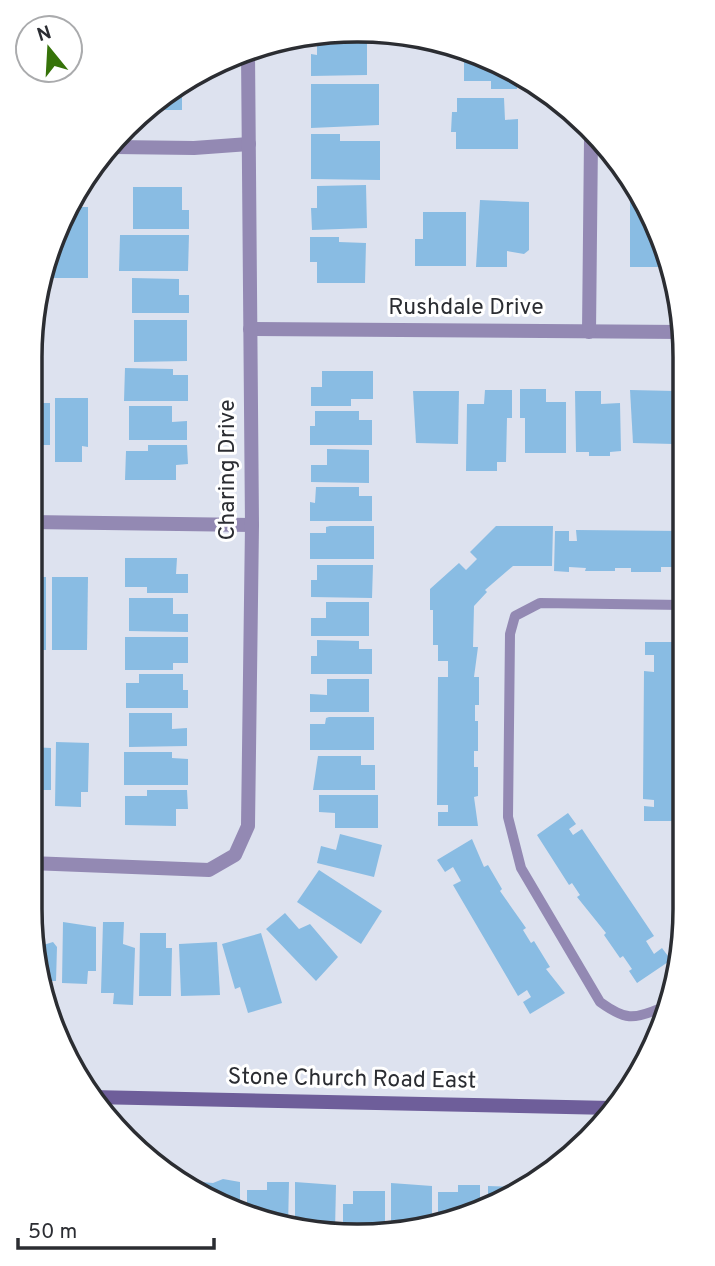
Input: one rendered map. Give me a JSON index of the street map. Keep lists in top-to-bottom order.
{
  "streets": {
    "main road": ["Stone Church Road East"],
    "street": ["Rushdale Drive", "Charing Drive"]
  },
  "crossings": [
    ["Rushdale Drive", "Charing Drive"]
  ],
  "scale_bar": "50 m",
  "north": "top"
}
